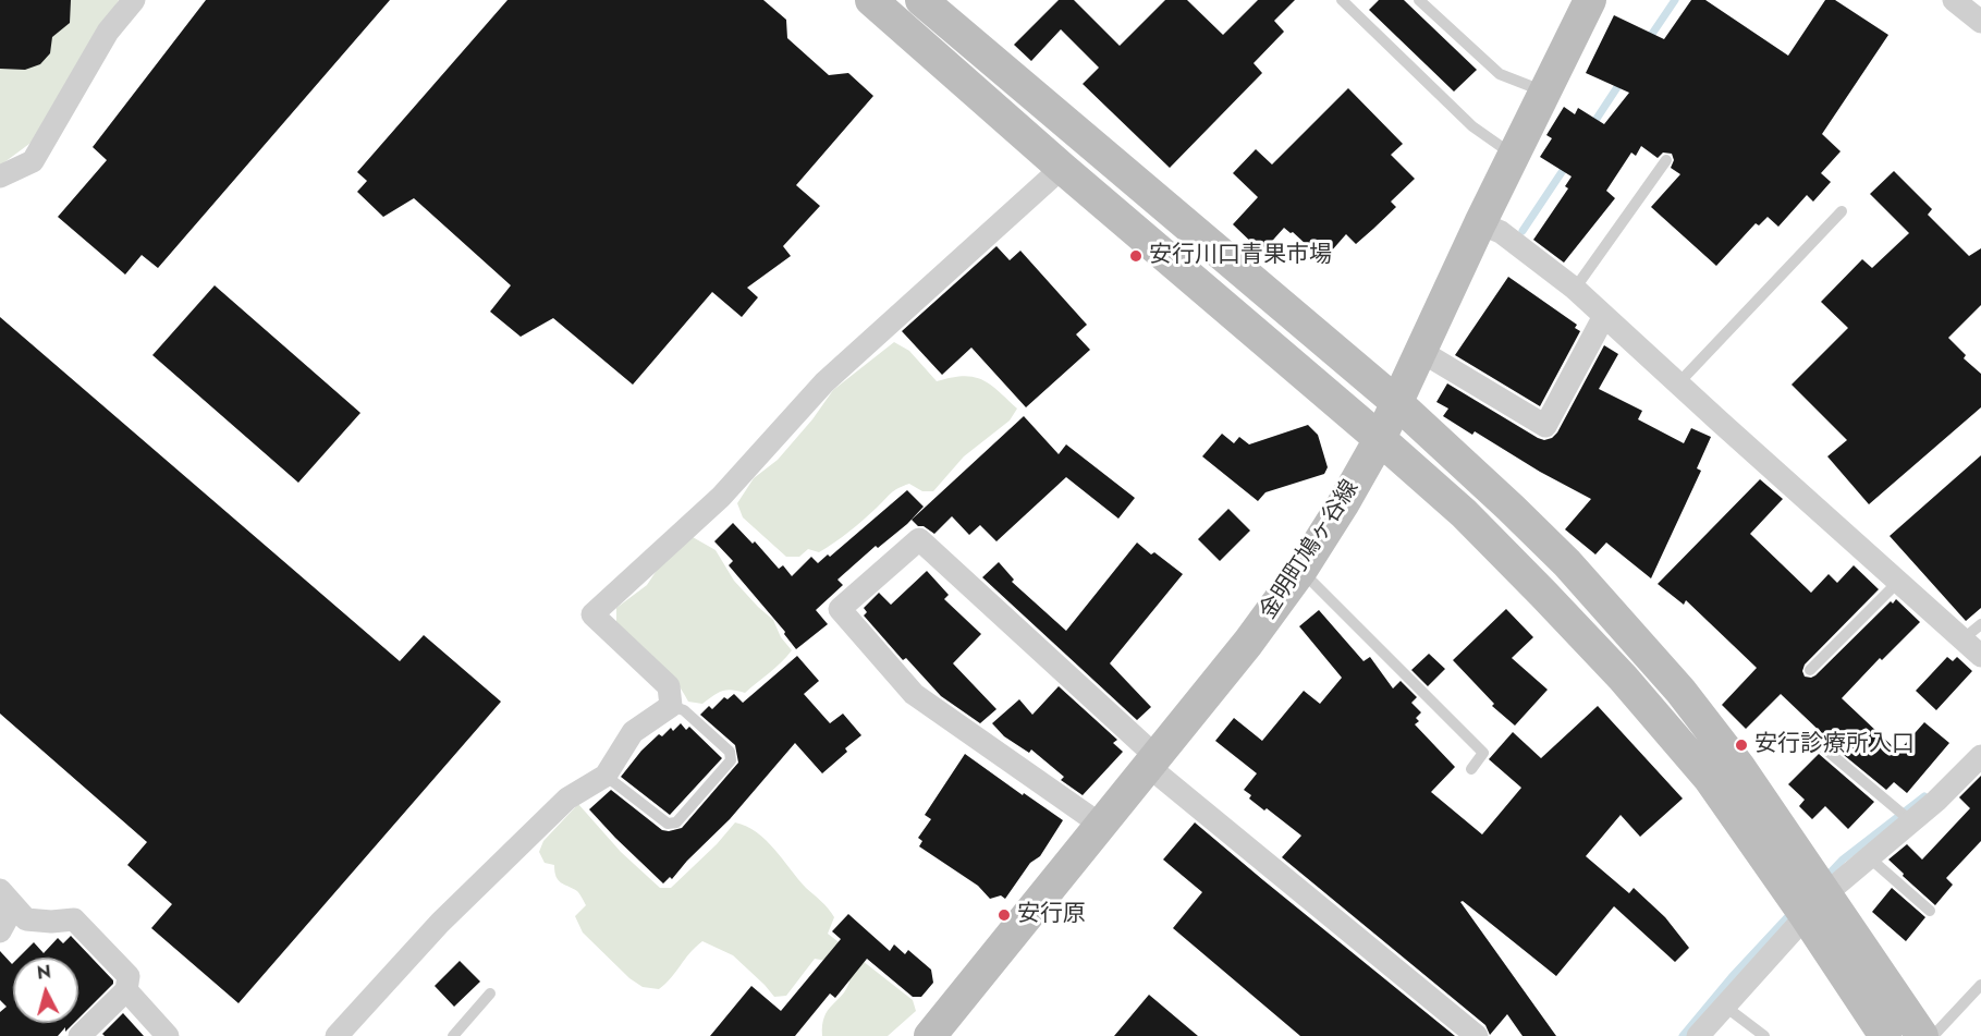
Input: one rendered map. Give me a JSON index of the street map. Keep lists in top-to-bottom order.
{
  "streets": {
    "street": ["金明町鳩ヶ谷線"]
  },
  "places": ["安行川口青果市場", "安行診療所入口", "安行原"],
  "north": "top"
}
